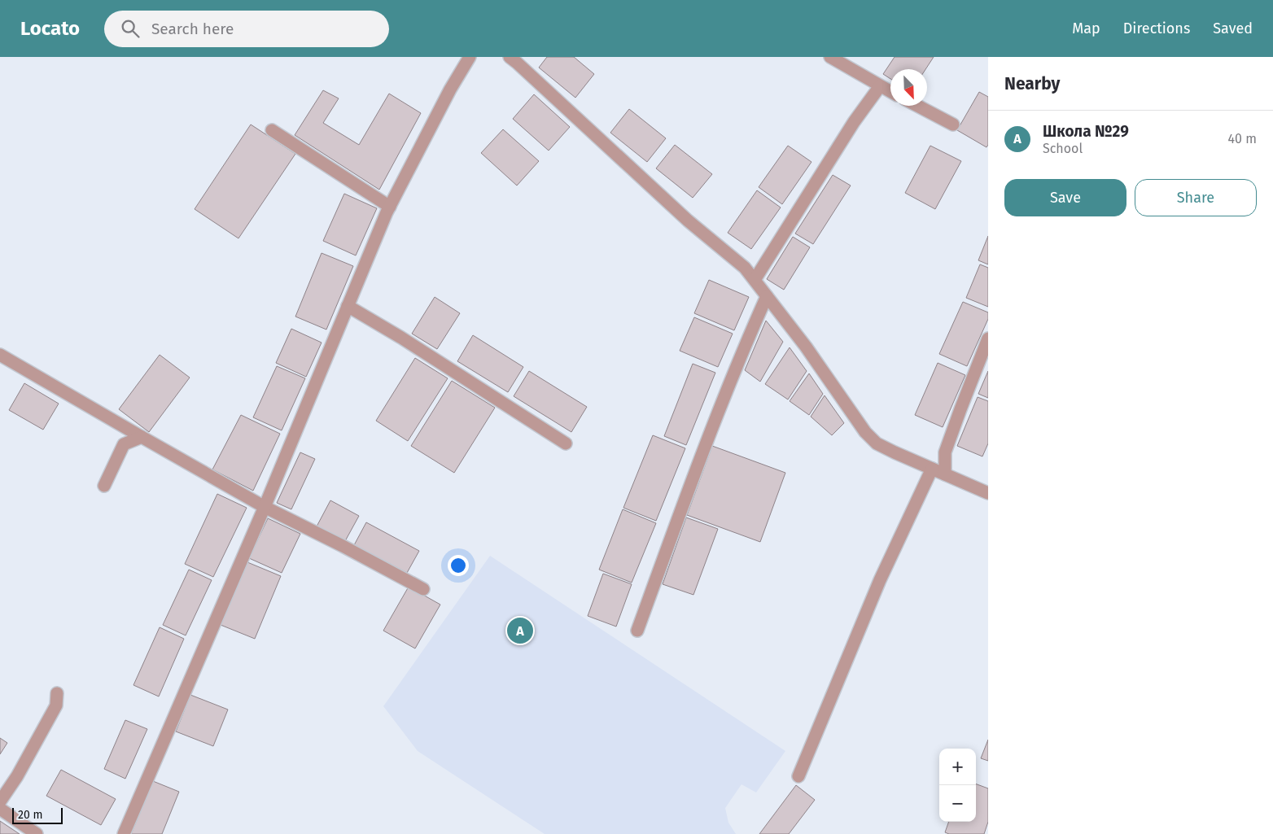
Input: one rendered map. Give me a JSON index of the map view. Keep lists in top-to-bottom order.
{
  "scale_bar": "20 m",
  "north": "bottom right",
  "page": {
    "header": "Locato",
    "search": "Search here",
    "nav": ["Map", "Directions", "Saved"],
    "heading": "Nearby",
    "list": [
      {
        "mark": "A",
        "name": "Школа №29",
        "note": "School",
        "value": "40 m"
      }
    ],
    "buttons": ["Save", "Share"],
    "pins": "A",
    "map_buttons": ["+", "−"],
    "scale": "20 m"
  }
}
